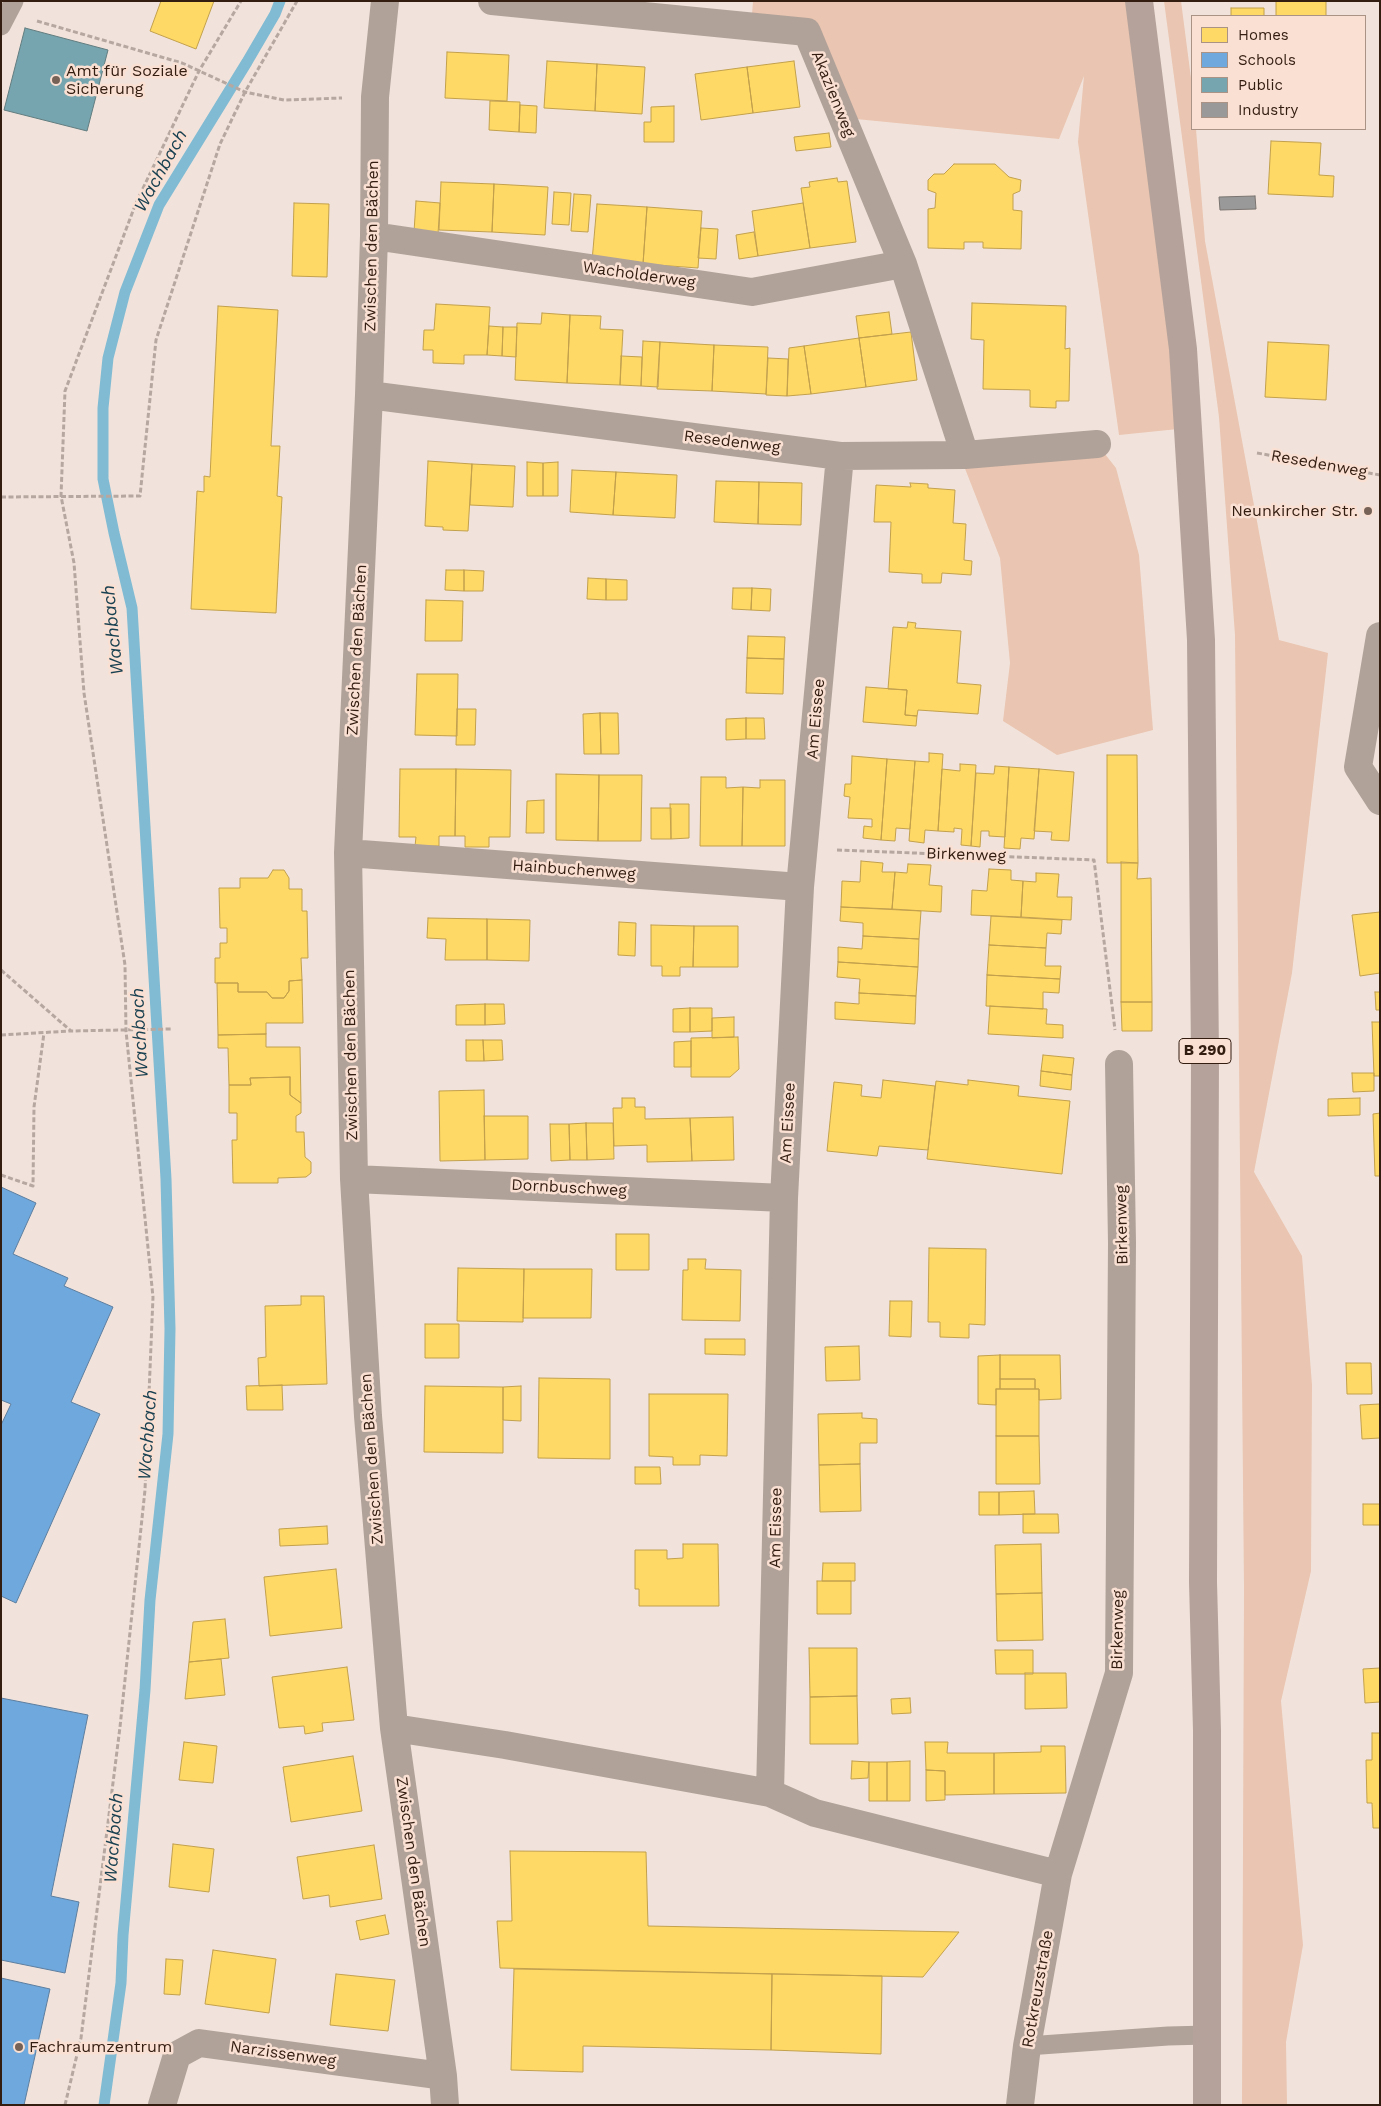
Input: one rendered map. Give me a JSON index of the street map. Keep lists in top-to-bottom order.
{
  "streets": {
    "main road": ["B 290"],
    "street": [
      "Akazienweg",
      "Zwischen den Bächen",
      "Wacholderweg",
      "Resedenweg",
      "Am Eissee",
      "Birkenweg",
      "Hainbuchenweg",
      "Dornbuschweg",
      "Rotkreuzstraße",
      "Narzissenweg"
    ]
  },
  "crossings": [
    ["Akazienweg", "Wacholderweg"],
    ["Akazienweg", "Resedenweg"],
    ["Zwischen den Bächen", "Wacholderweg"],
    ["Zwischen den Bächen", "Resedenweg"],
    ["Zwischen den Bächen", "Hainbuchenweg"],
    ["Zwischen den Bächen", "Dornbuschweg"],
    ["Zwischen den Bächen", "Narzissenweg"],
    ["Resedenweg", "Am Eissee"],
    ["Am Eissee", "Birkenweg"],
    ["Am Eissee", "Hainbuchenweg"],
    ["Am Eissee", "Dornbuschweg"],
    ["Birkenweg", "Rotkreuzstraße"]
  ],
  "water": ["Wachbach"],
  "places": ["Amt für Soziale Sicherung", "Neunkircher Str.", "Fachraumzentrum"],
  "legend": [
    "Homes",
    "Schools",
    "Public",
    "Industry"
  ]
}
